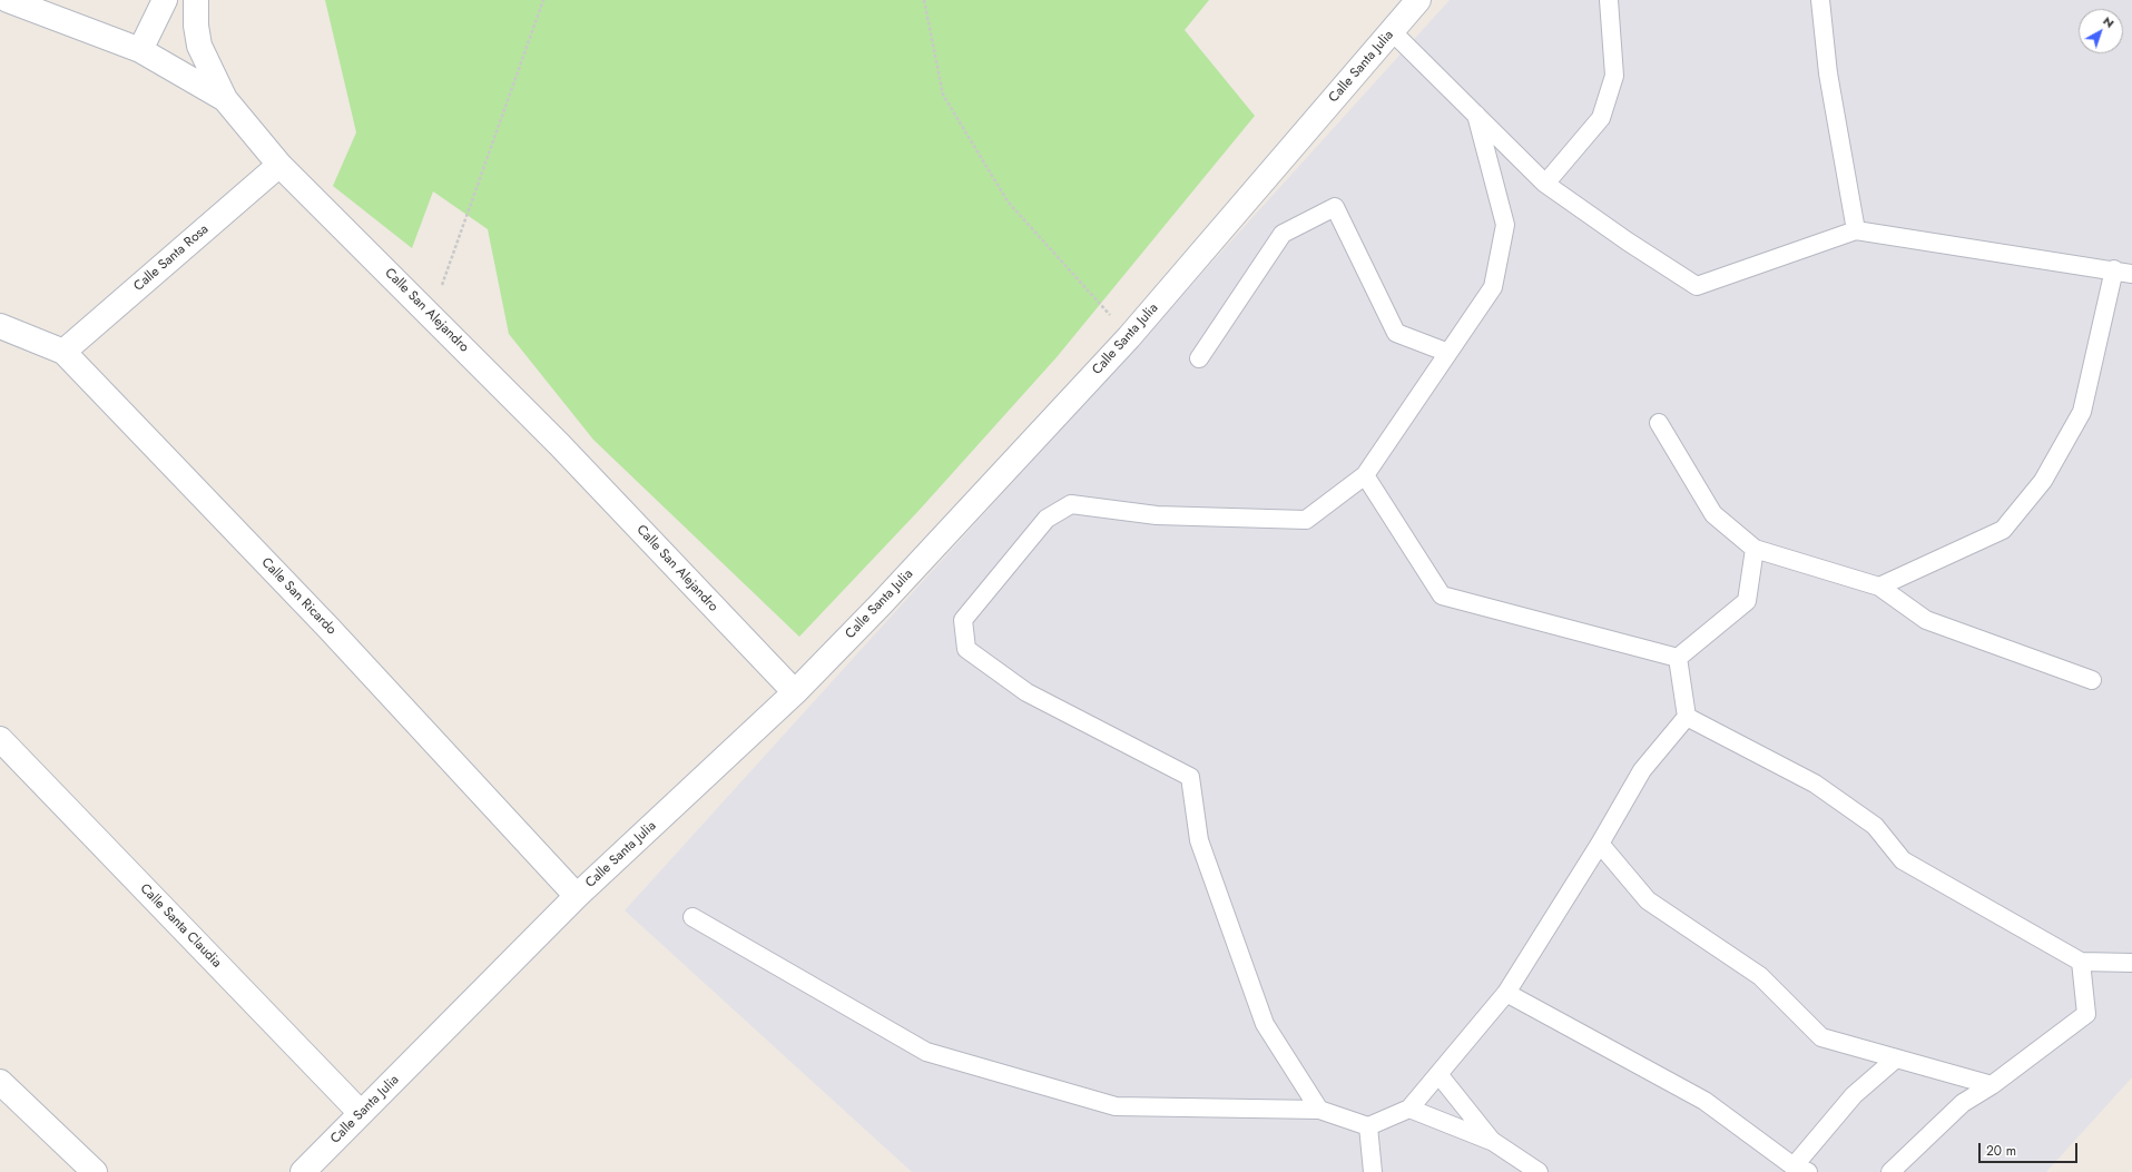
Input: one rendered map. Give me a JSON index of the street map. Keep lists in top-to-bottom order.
{
  "streets": {
    "street": [
      "Calle Santa Julia",
      "Calle Santa Rosa",
      "Calle San Alejandro",
      "Calle San Ricardo",
      "Calle Santa Claudia"
    ]
  },
  "crossings": [
    ["Calle Santa Julia", "Calle San Alejandro"],
    ["Calle Santa Julia", "Calle San Ricardo"],
    ["Calle Santa Julia", "Calle Santa Claudia"],
    ["Calle Santa Rosa", "Calle San Alejandro"],
    ["Calle Santa Rosa", "Calle San Ricardo"]
  ],
  "scale_bar": "20 m",
  "north": "top right"
}
